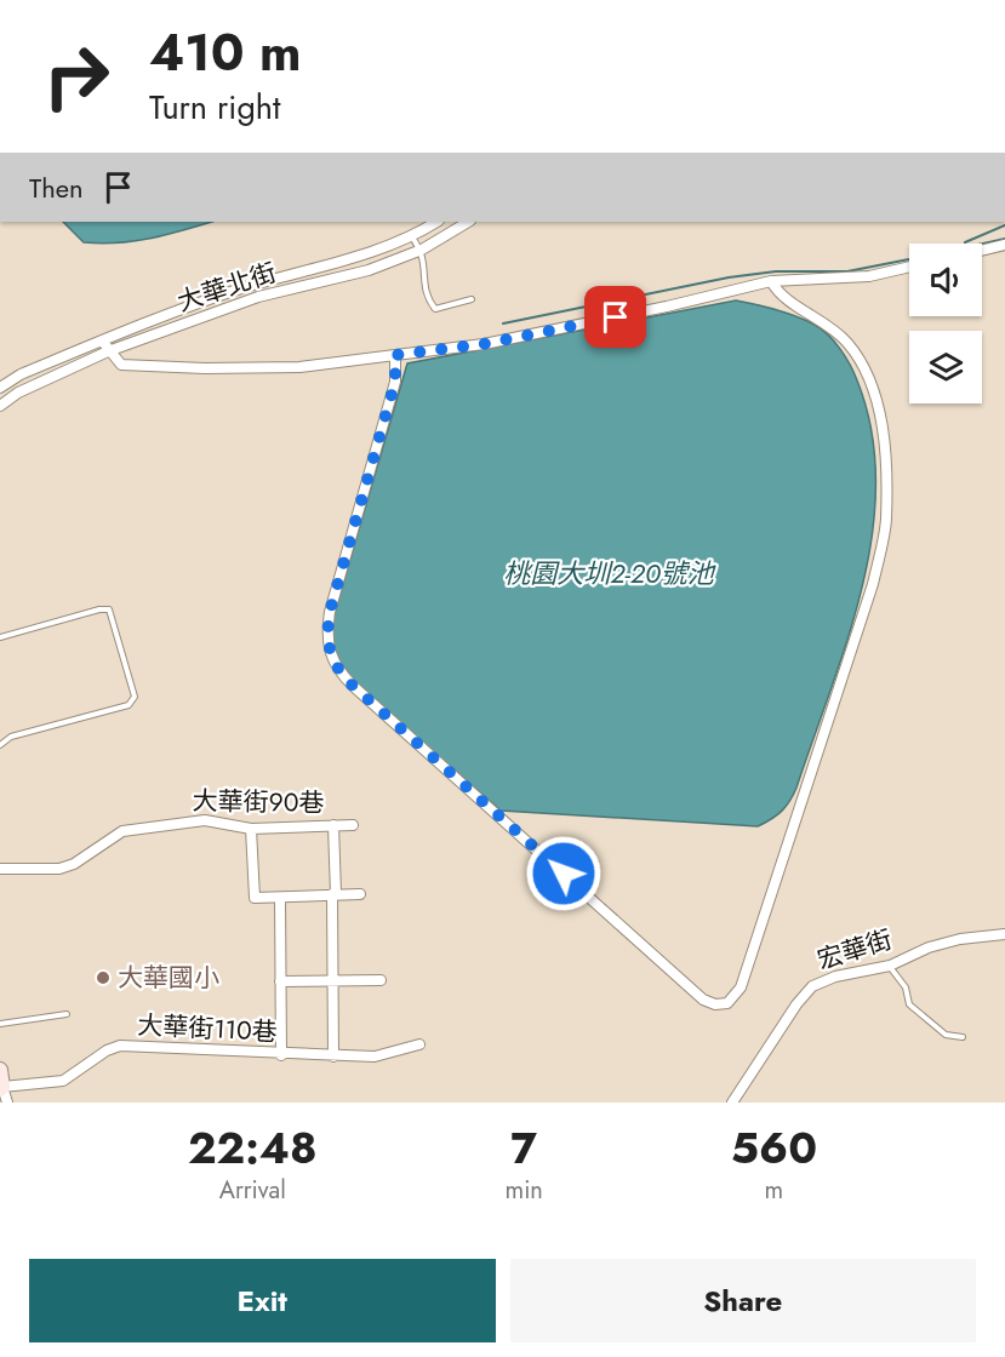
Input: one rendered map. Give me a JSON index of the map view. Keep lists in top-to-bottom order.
{
  "streets": {
    "street": [
      "大華北街",
      "大華街90巷",
      "宏華街",
      "大華街110巷"
    ]
  },
  "water": ["桃園大圳2-20號池"],
  "places": ["大華國小"],
  "page": {
    "turn": ["410 m", "Turn right"],
    "then": "Then",
    "eta": [
      "22:48",
      "Arrival",
      "7",
      "min",
      "560",
      "m"
    ],
    "buttons": ["Exit", "Share"]
  }
}
